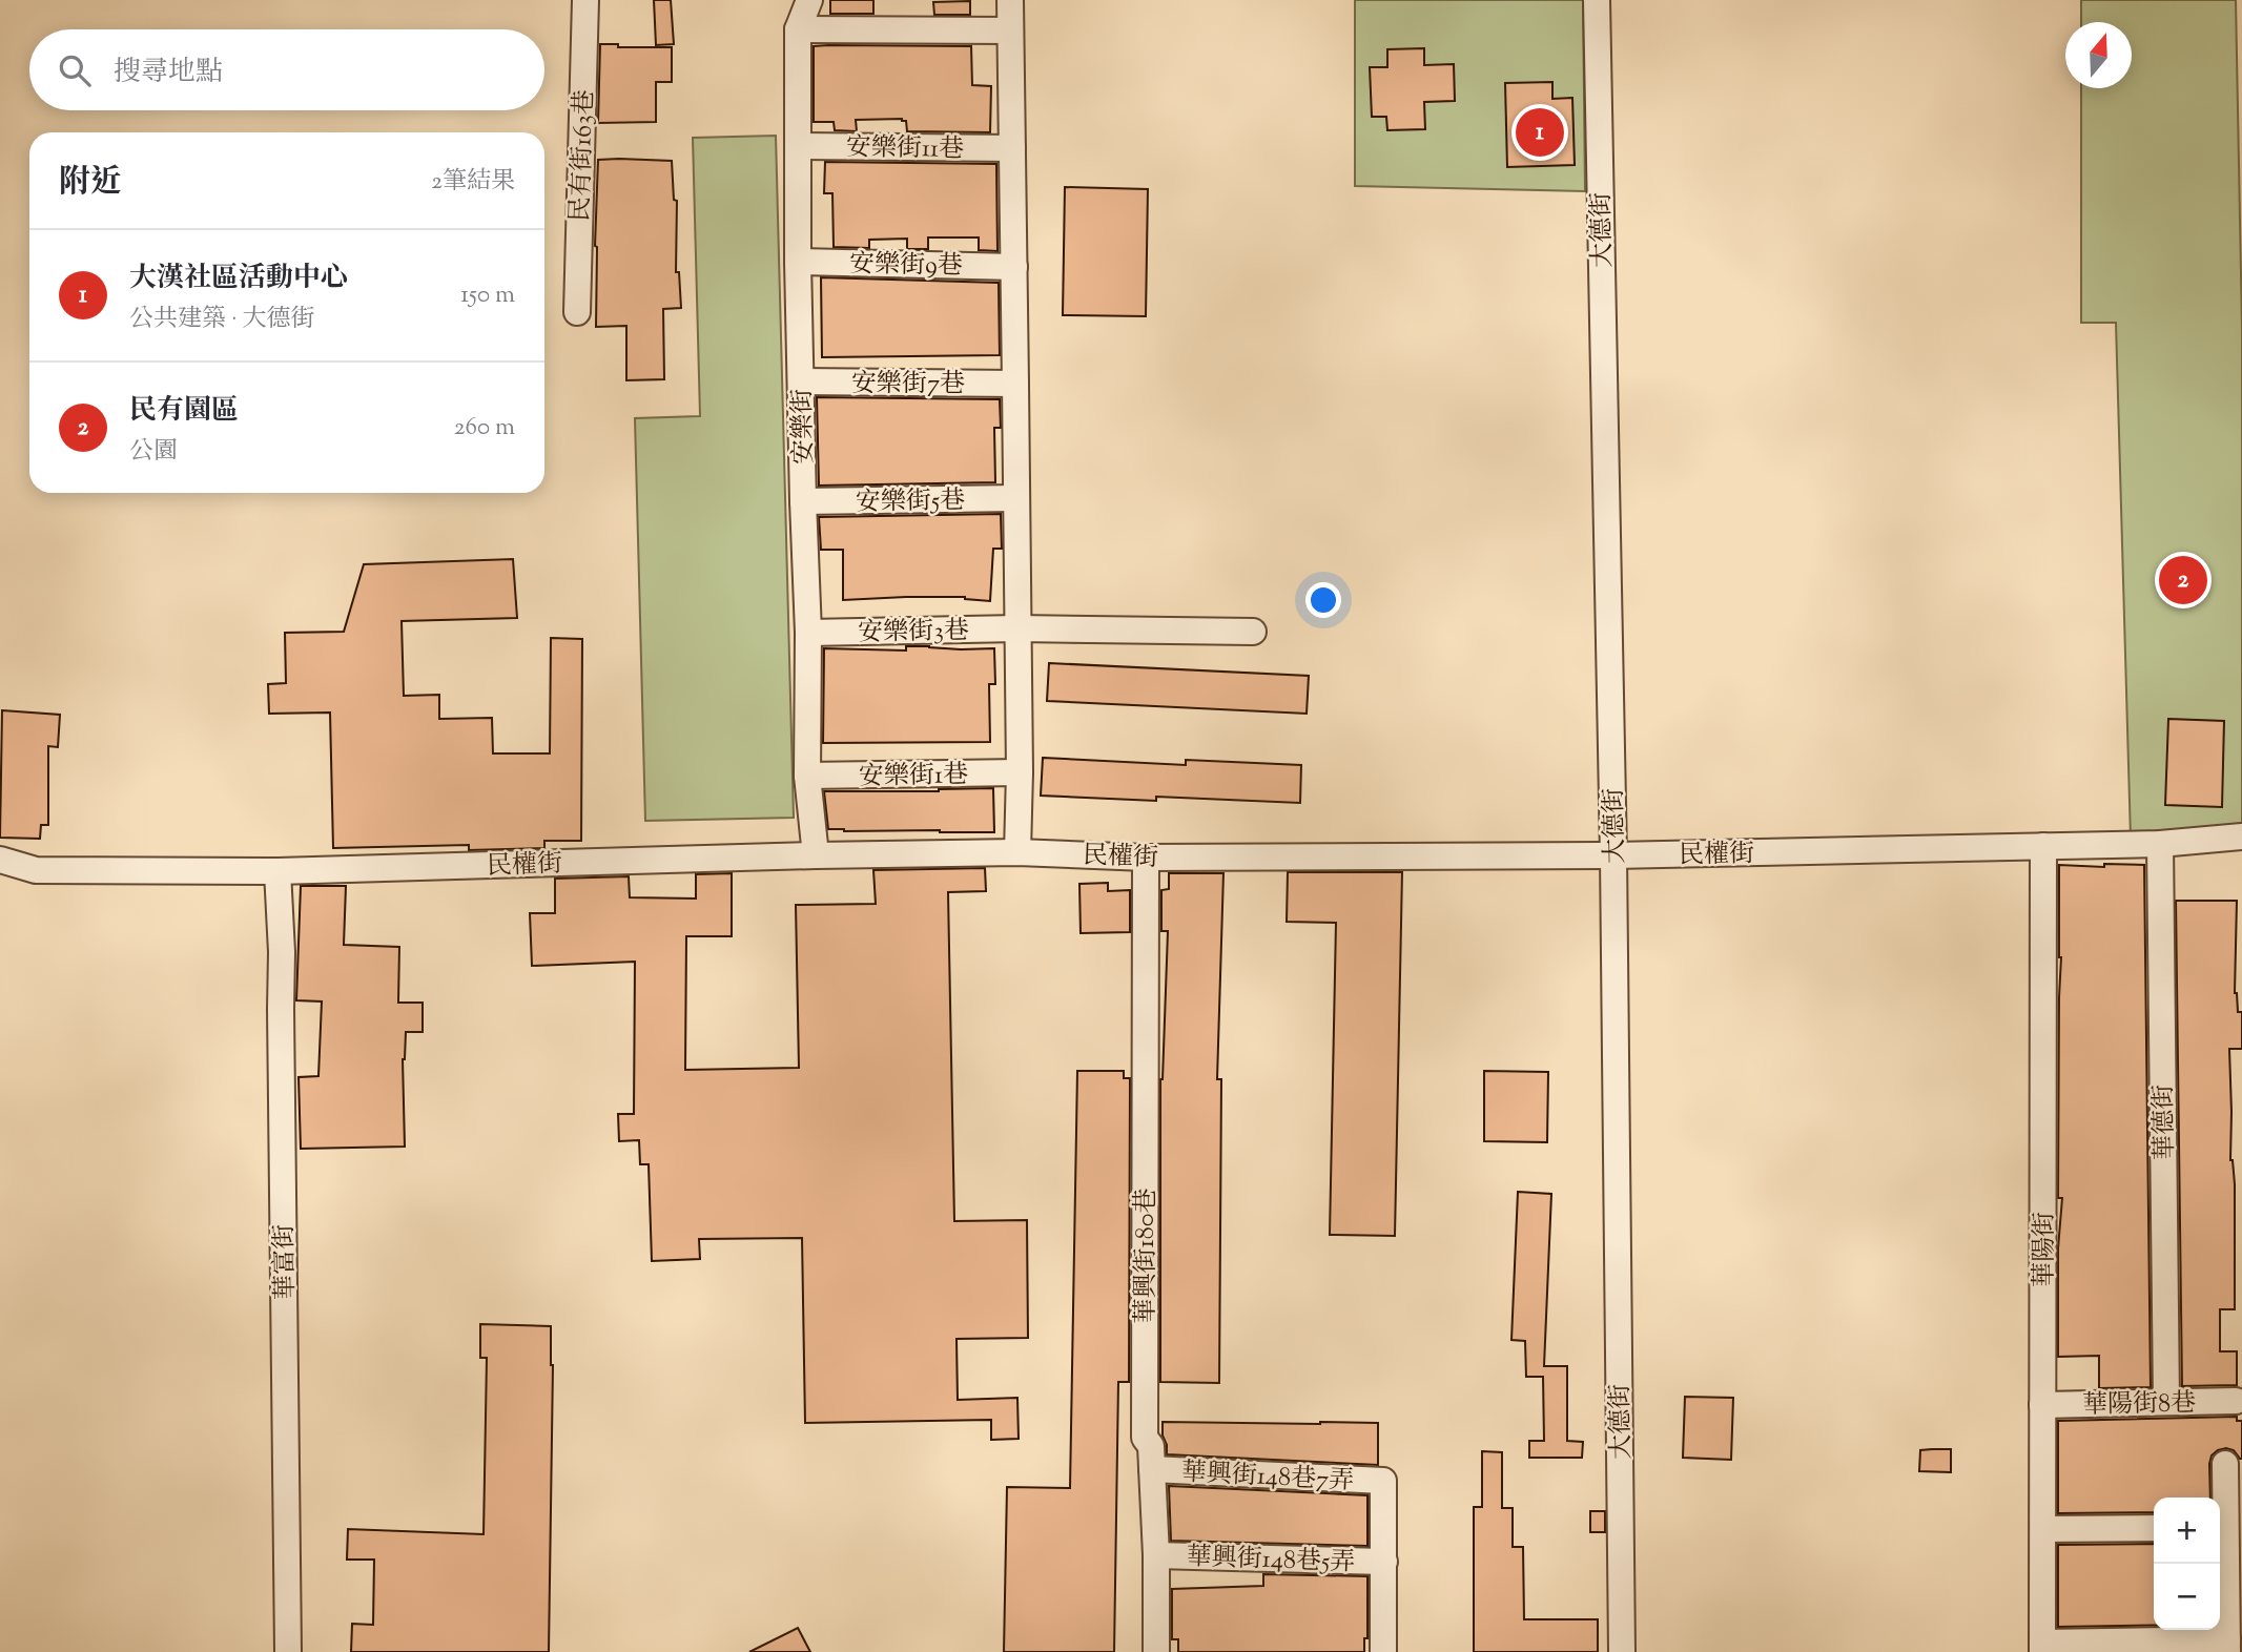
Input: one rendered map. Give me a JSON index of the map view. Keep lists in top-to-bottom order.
{
  "streets": {
    "street": [
      "安樂街11巷",
      "民有街163巷",
      "大德街",
      "安樂街9巷",
      "安樂街7巷",
      "安樂街",
      "安樂街5巷",
      "安樂街3巷",
      "安樂街1巷",
      "民權街",
      "華德街",
      "華陽街",
      "華興街180巷",
      "華富街",
      "華陽街8巷",
      "華興街148巷7弄",
      "華興街148巷5弄"
    ]
  },
  "crossings": [
    ["安樂街11巷", "安樂街"],
    ["大德街", "民權街"],
    ["安樂街9巷", "安樂街"],
    ["安樂街7巷", "安樂街"],
    ["安樂街", "安樂街5巷"],
    ["安樂街", "安樂街3巷"],
    ["安樂街", "安樂街1巷"],
    ["安樂街", "民權街"],
    ["民權街", "華德街"],
    ["民權街", "華陽街"],
    ["民權街", "華興街180巷"],
    ["民權街", "華富街"],
    ["華德街", "華陽街8巷"],
    ["華陽街", "華陽街8巷"],
    ["華興街180巷", "華興街148巷7弄"],
    ["華興街180巷", "華興街148巷5弄"],
    ["華興街148巷7弄", "華興街148巷5弄"]
  ],
  "north": "top",
  "page": {
    "search": "搜尋地點",
    "pins": ["1", "2"],
    "heading": ["附近", "2筆結果"],
    "list": [
      {
        "mark": "1",
        "name": "大漢社區活動中心",
        "note": "公共建築 · 大德街",
        "value": "150 m"
      },
      {
        "mark": "2",
        "name": "民有園區",
        "note": "公園",
        "value": "260 m"
      }
    ],
    "map_buttons": ["+", "−"]
  }
}
